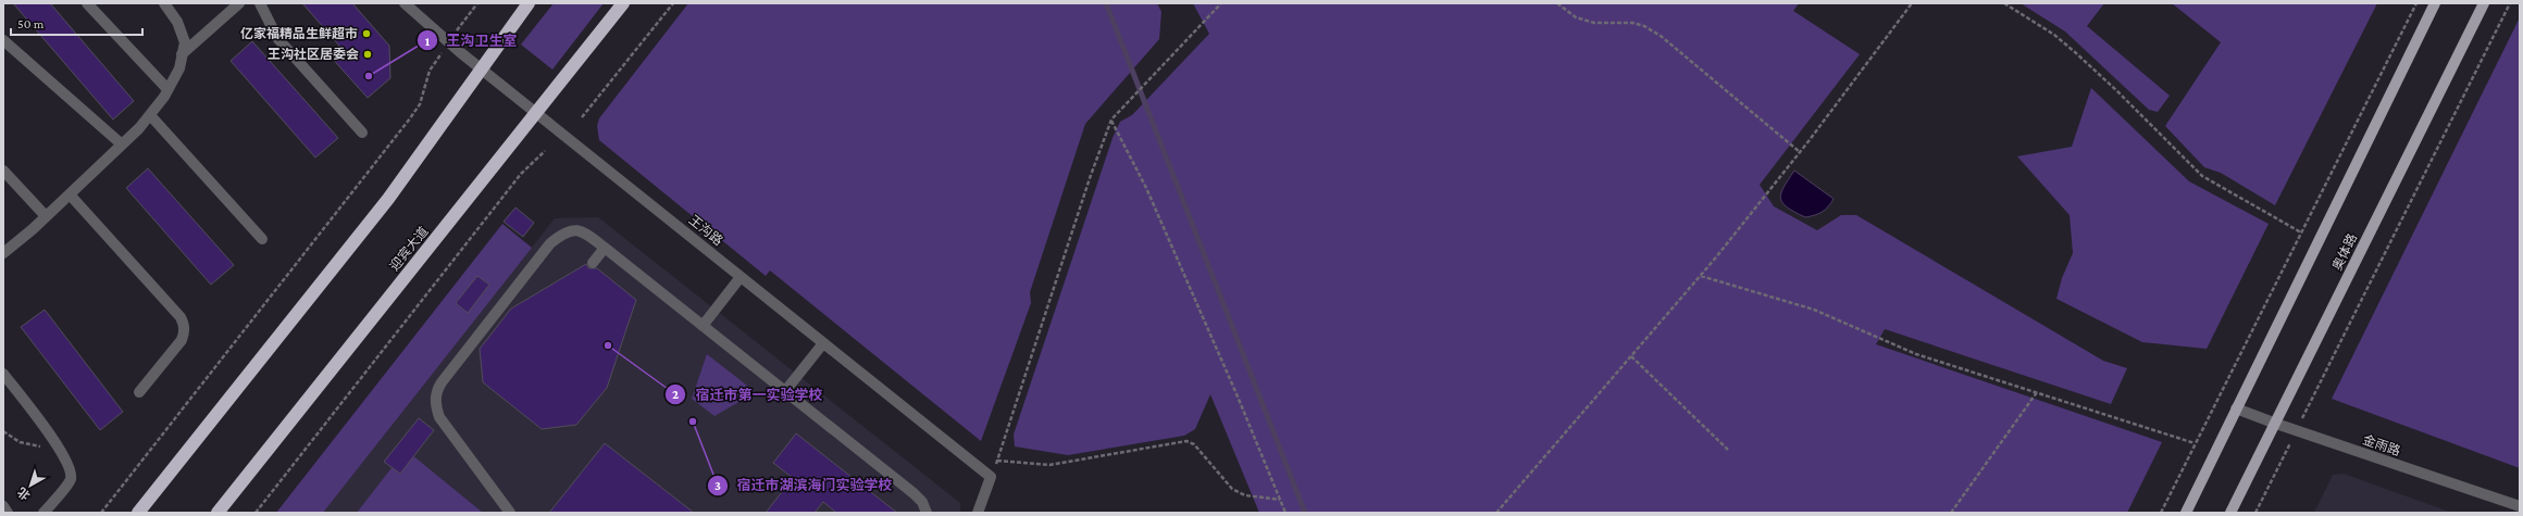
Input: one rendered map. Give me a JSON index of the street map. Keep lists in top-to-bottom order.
{
  "streets": {
    "highway": ["迎宾大道"],
    "main road": ["奥体路"],
    "street": ["王沟路", "金雨路"]
  },
  "crossings": [
    ["王沟路", "迎宾大道"],
    ["奥体路", "金雨路"]
  ],
  "places": [
    "亿家福精品生鲜超市",
    "王沟社区居委会",
    "王沟卫生室",
    "宿迁市第一实验学校",
    "宿迁市湖滨海门实验学校"
  ],
  "scale_bar": "50 m",
  "north": "bottom left"
}
